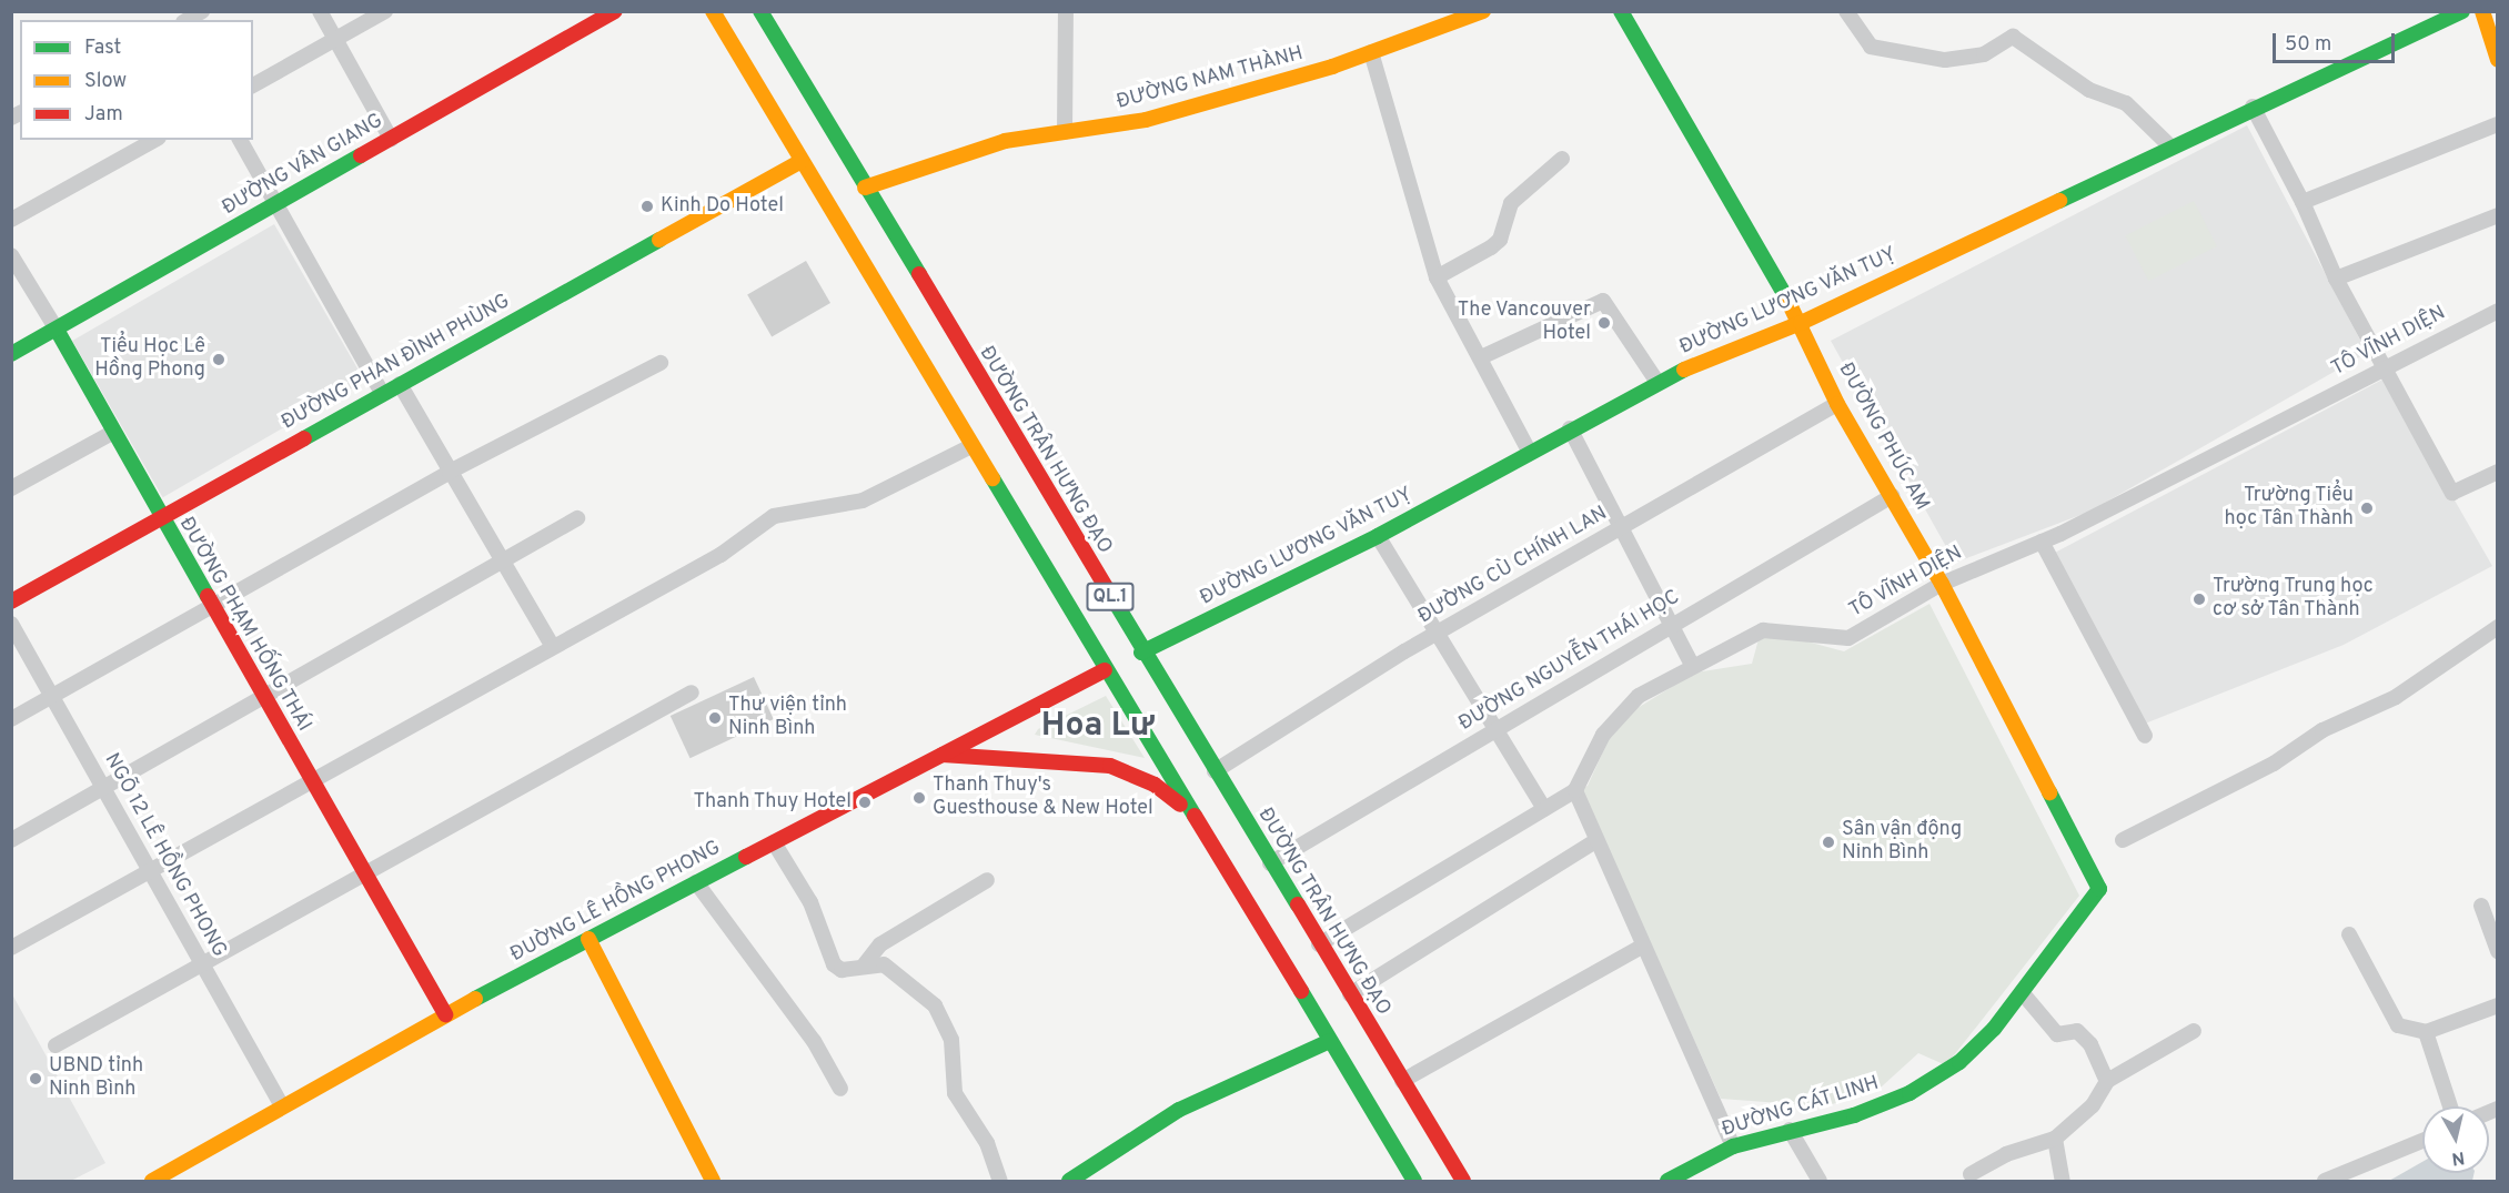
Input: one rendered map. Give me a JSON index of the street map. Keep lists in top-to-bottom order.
{
  "streets": {
    "main road": [
      "ĐƯỜNG NAM THÀNH",
      "ĐƯỜNG VÂN GIANG",
      "ĐƯỜNG LƯƠNG VĂN TUỴ",
      "ĐƯỜNG PHAN ĐÌNH PHÙNG",
      "ĐƯỜNG PHÚC AM",
      "ĐƯỜNG TRÂN HƯNG ĐẠO",
      "QL.1",
      "ĐƯỜNG PHẠM HỐNG THÁI",
      "ĐUỜNG LÊ HỒNG PHONG",
      "ĐƯỜNG CÁT LINH"
    ],
    "street": [
      "TÔ VĨNH DIỆN",
      "ĐƯỜNG CÙ CHÍNH LAN",
      "ĐƯỜNG NGUYỄN THÁI HỌC",
      "NGÕ 12 LÊ HỒNG PHONG"
    ]
  },
  "crossings": [
    ["ĐƯỜNG NAM THÀNH", "ĐƯỜNG TRÂN HƯNG ĐẠO"],
    ["ĐƯỜNG VÂN GIANG", "ĐƯỜNG PHẠM HỐNG THÁI"],
    ["ĐƯỜNG LƯƠNG VĂN TUỴ", "ĐƯỜNG PHÚC AM"],
    ["ĐƯỜNG LƯƠNG VĂN TUỴ", "ĐƯỜNG TRÂN HƯNG ĐẠO"],
    ["ĐƯỜNG LƯƠNG VĂN TUỴ", "QL.1"],
    ["ĐƯỜNG LƯƠNG VĂN TUỴ", "ĐUỜNG LÊ HỒNG PHONG"],
    ["TÔ VĨNH DIỆN", "ĐƯỜNG PHÚC AM"],
    ["ĐƯỜNG PHAN ĐÌNH PHÙNG", "QL.1"],
    ["ĐƯỜNG PHAN ĐÌNH PHÙNG", "ĐƯỜNG PHẠM HỐNG THÁI"],
    ["ĐƯỜNG PHÚC AM", "ĐƯỜNG CÙ CHÍNH LAN"],
    ["ĐƯỜNG PHÚC AM", "ĐƯỜNG NGUYỄN THÁI HỌC"],
    ["ĐƯỜNG PHÚC AM", "ĐƯỜNG CÁT LINH"],
    ["ĐƯỜNG TRÂN HƯNG ĐẠO", "ĐƯỜNG CÙ CHÍNH LAN"],
    ["ĐƯỜNG TRÂN HƯNG ĐẠO", "ĐƯỜNG NGUYỄN THÁI HỌC"],
    ["QL.1", "ĐUỜNG LÊ HỒNG PHONG"],
    ["ĐƯỜNG PHẠM HỐNG THÁI", "ĐUỜNG LÊ HỒNG PHONG"],
    ["NGÕ 12 LÊ HỒNG PHONG", "ĐUỜNG LÊ HỒNG PHONG"]
  ],
  "districts": ["Hoa Lư"],
  "places": [
    "Kinh Do Hotel",
    "The Vancouver Hotel",
    "Tiểu Học Lê Hồng Phong",
    "Trường Tiểu học Tân Thành",
    "Trường Trung học cơ sở Tân Thành",
    "Thư viện tỉnh Ninh Bình",
    "Thanh Thuy's Guesthouse & New Hotel",
    "Thanh Thuy Hotel",
    "Sân vận động Ninh Bình",
    "UBND tỉnh Ninh Bình"
  ],
  "legend": ["Fast", "Slow", "Jam"],
  "scale_bar": "50 m",
  "north": "bottom"
}
